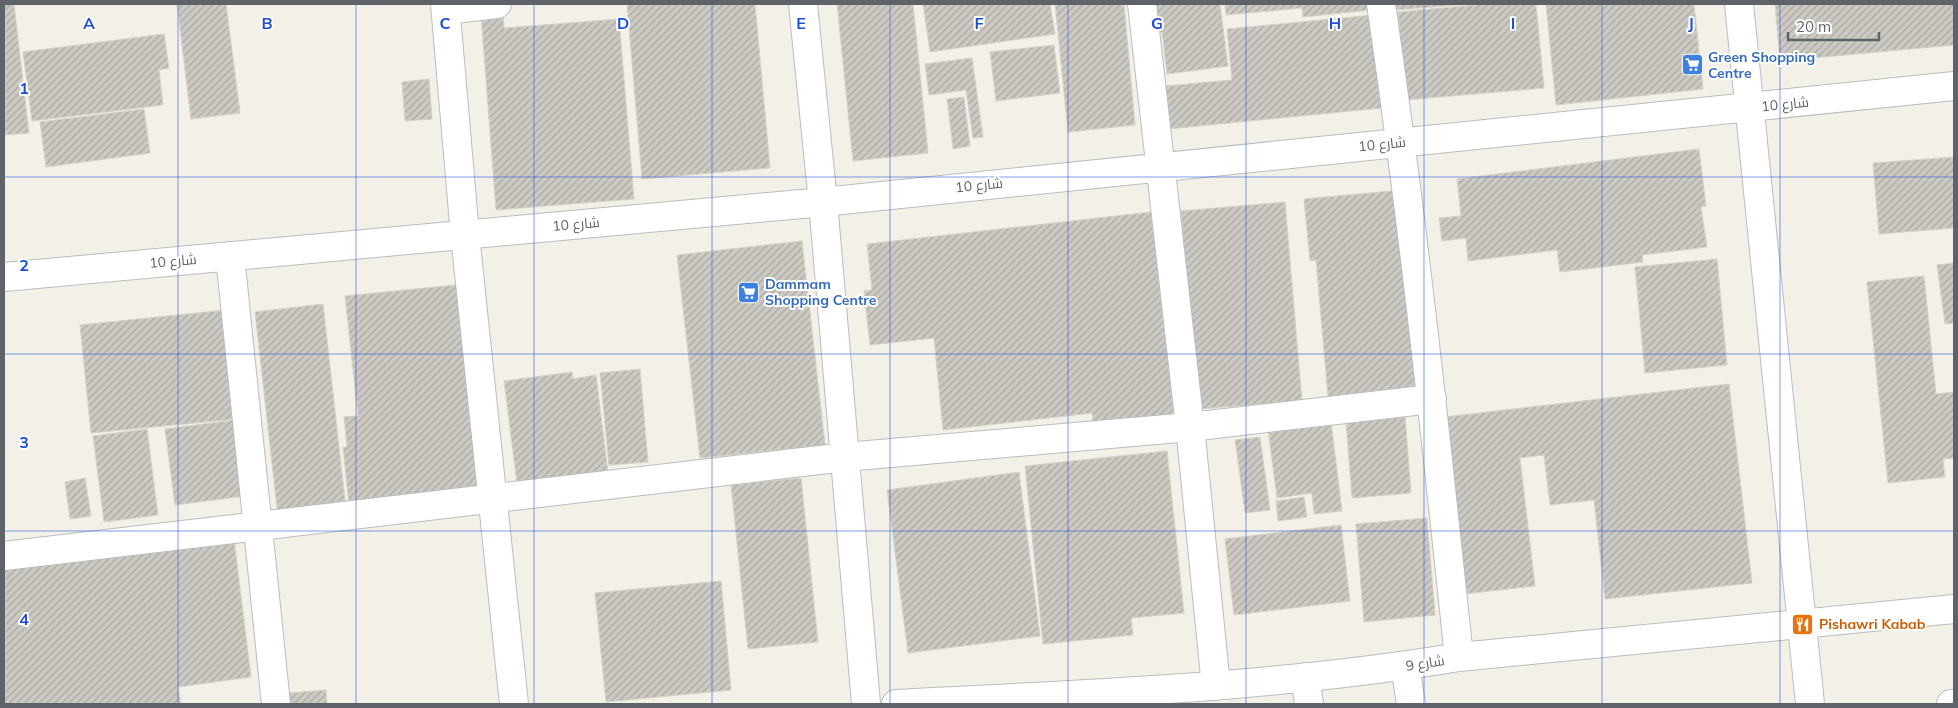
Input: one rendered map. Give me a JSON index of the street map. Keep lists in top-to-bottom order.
{
  "streets": {
    "street": ["شارع 10", "شارع 9"]
  },
  "places": {
    "supermarket": ["Green Shopping Centre", "Dammam Shopping Centre"],
    "restaurant": ["Pishawri Kabab"]
  },
  "scale_bar": "20 m",
  "grid": {
    "columns": [
      "A",
      "B",
      "C",
      "D",
      "E",
      "F",
      "G",
      "H",
      "I",
      "J"
    ],
    "rows": [
      "1",
      "2",
      "3",
      "4"
    ]
  }
}
